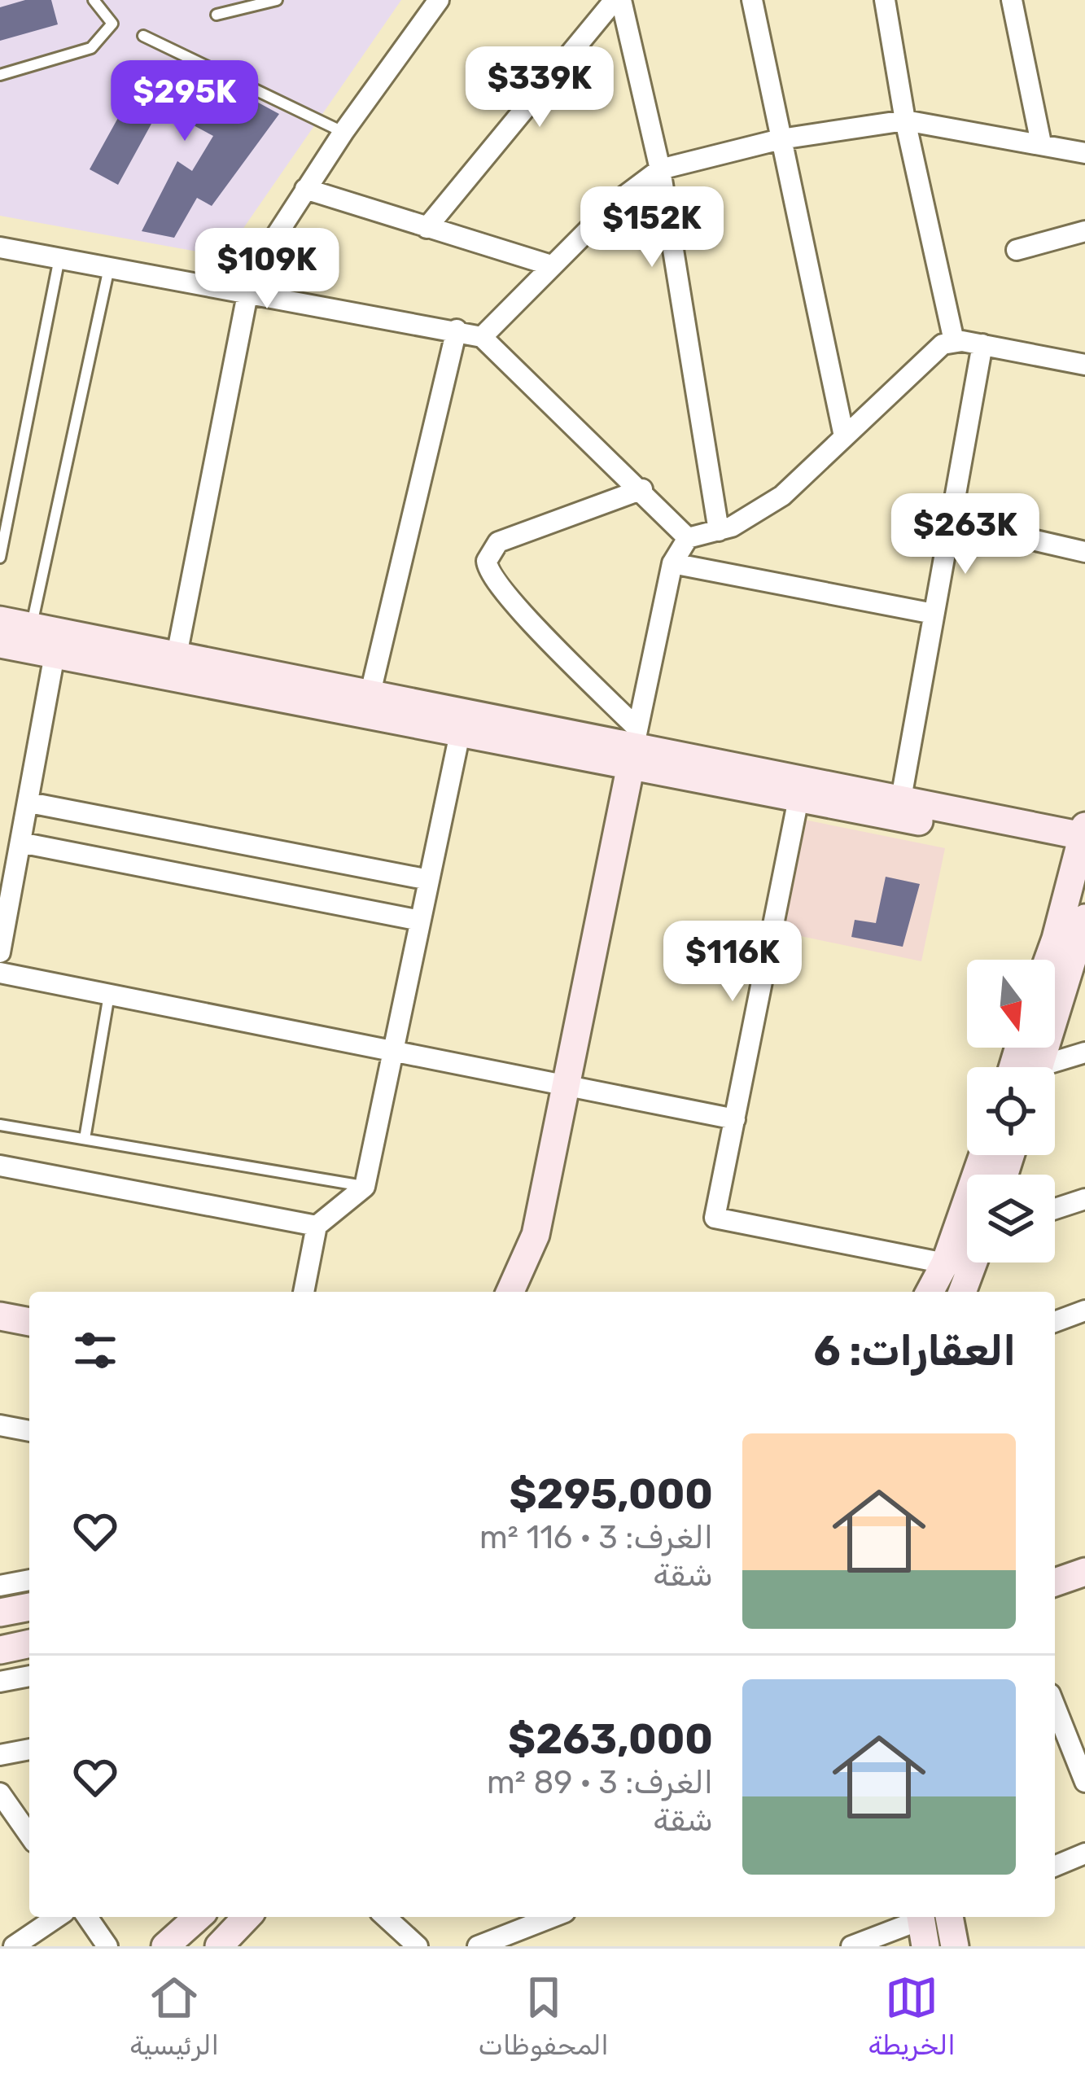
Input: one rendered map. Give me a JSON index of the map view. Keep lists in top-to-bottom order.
{
  "north": "bottom",
  "page": {
    "price": [
      "$339K",
      "$295K",
      "$152K",
      "$109K",
      "$263K",
      "$116K"
    ],
    "heading": "العقارات: 6",
    "list": [
      {
        "name": "$295,000",
        "note": "الغرف: 3 · 116 m² · شقة"
      },
      {
        "name": "$263,000",
        "note": "الغرف: 3 · 89 m² · شقة"
      }
    ],
    "tabs": ["الخريطة", "المحفوظات", "الرئيسية"]
  }
}
